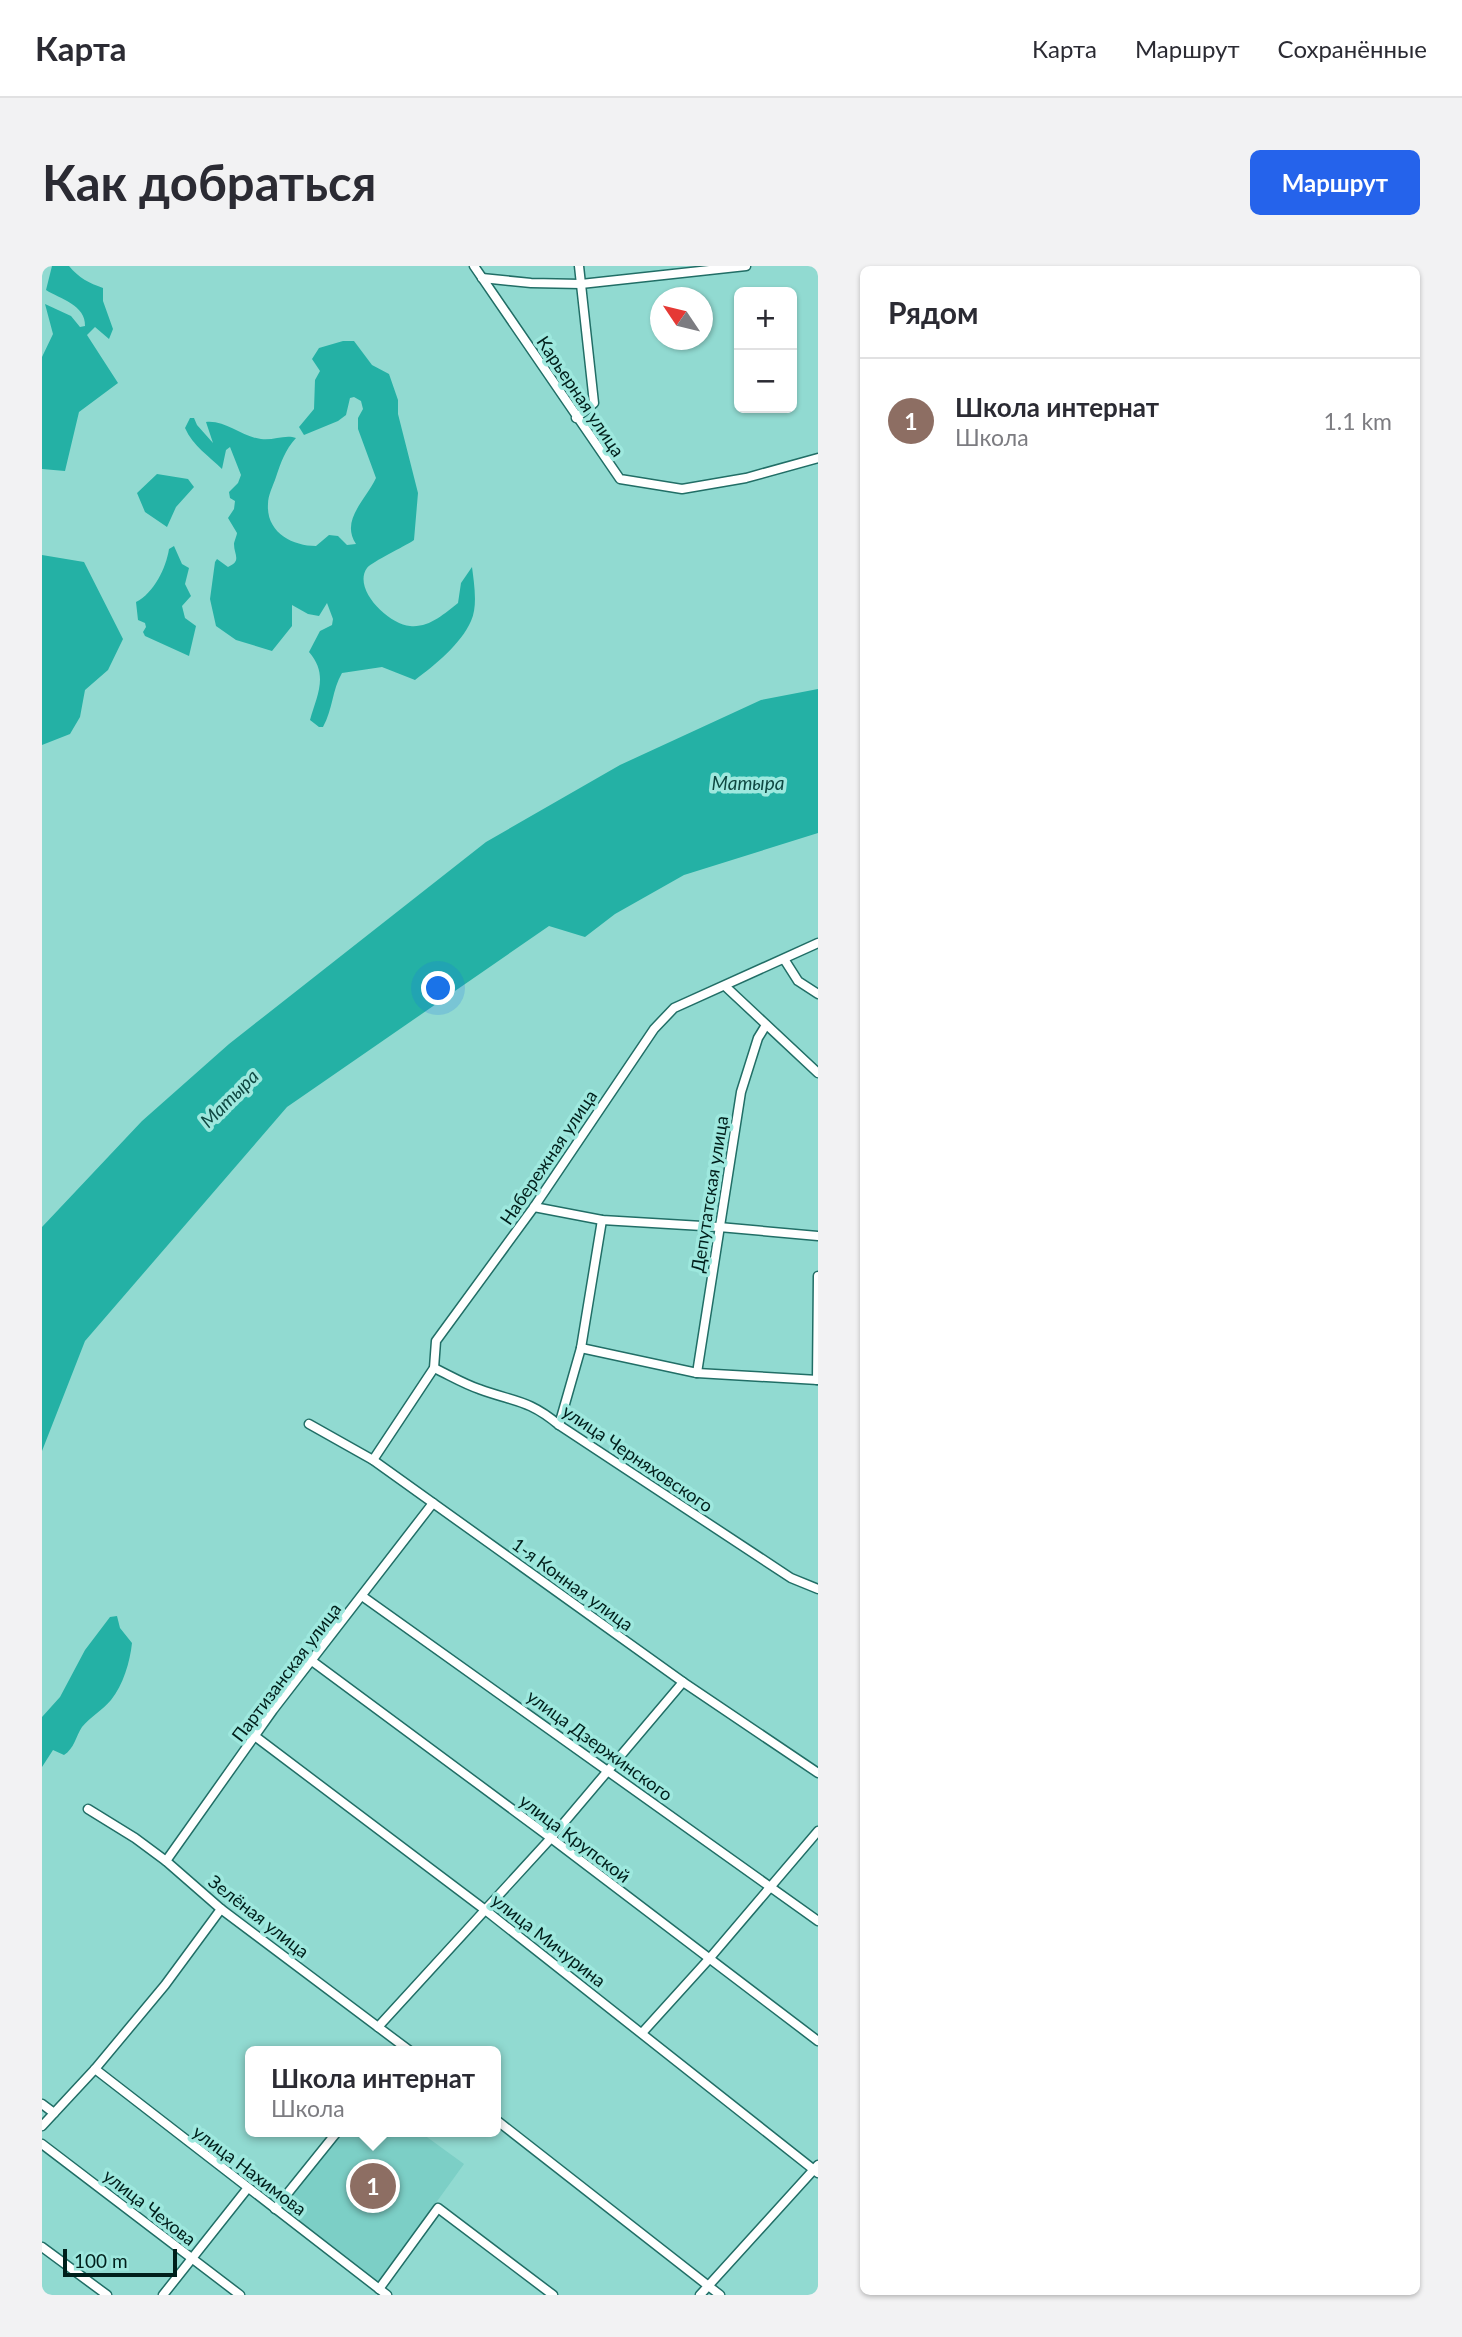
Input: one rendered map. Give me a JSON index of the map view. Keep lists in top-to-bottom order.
{
  "streets": {
    "street": [
      "Карьерная улица",
      "Набережная улица",
      "Депутатская улица",
      "улица Черняховского",
      "1-я Конная улица",
      "Партизанская улица",
      "улица Дзержинского",
      "улица Крупской",
      "Зелёная улица",
      "улица Мичурина",
      "улица Нахимова",
      "улица Чехова"
    ]
  },
  "crossings": [
    ["Набережная улица", "улица Черняховского"],
    ["Набережная улица", "1-я Конная улица"],
    ["1-я Конная улица", "Партизанская улица"],
    ["Партизанская улица", "улица Дзержинского"],
    ["Партизанская улица", "улица Крупской"],
    ["Партизанская улица", "Зелёная улица"],
    ["Партизанская улица", "улица Мичурина"]
  ],
  "water": ["Матыра"],
  "scale_bar": "100 m",
  "north": "top left",
  "page": {
    "header": "Карта",
    "nav": ["Карта", "Маршрут", "Сохранённые"],
    "buttons": "Маршрут",
    "title": "Как добраться",
    "heading": "Рядом",
    "map_buttons": ["+", "−"],
    "list": [
      {
        "mark": "1",
        "name": "Школа интернат",
        "note": "Школа",
        "value": "1.1 km"
      }
    ],
    "popup": ["Школа интернат", "Школа"],
    "pins": "1",
    "scale": "100 m"
  }
}
